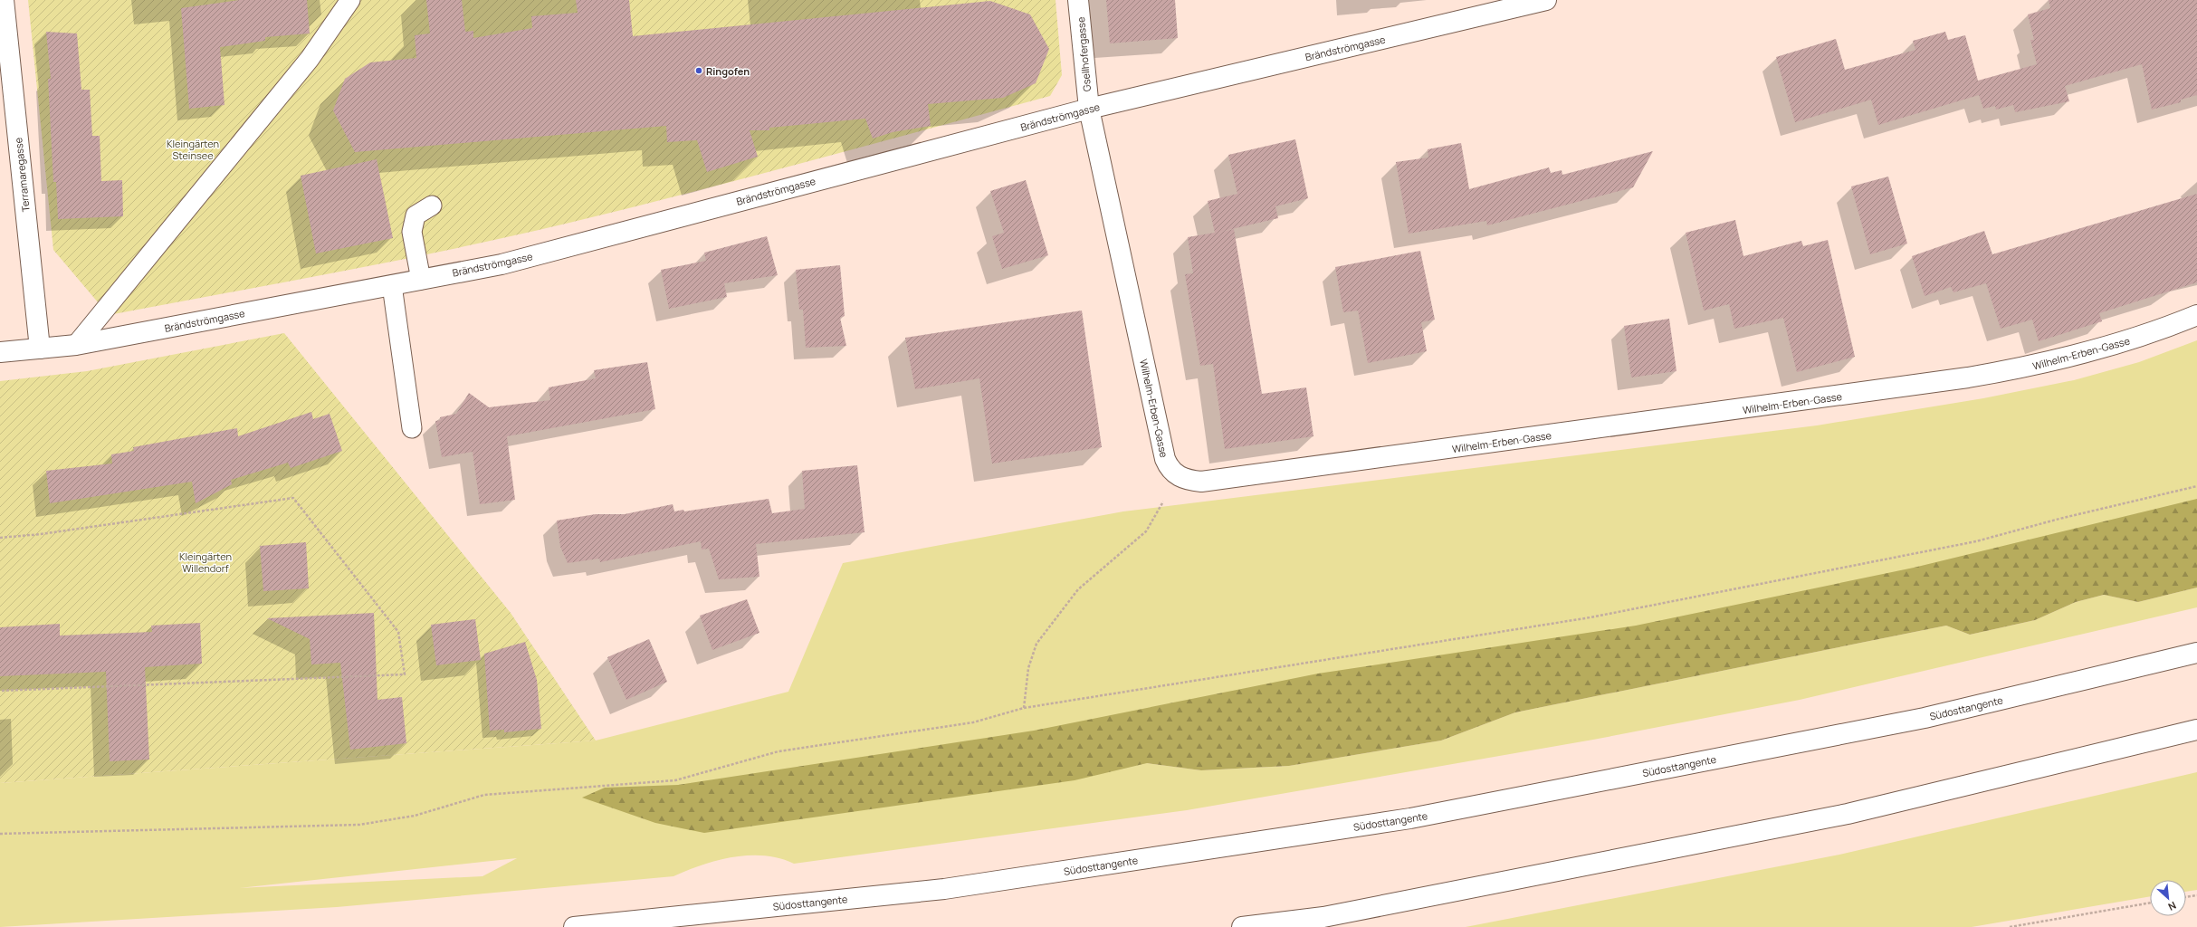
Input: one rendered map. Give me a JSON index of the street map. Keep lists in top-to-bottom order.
{
  "streets": {
    "main road": [
      "Brändströmgasse",
      "Gsellhofergasse",
      "Terramaregasse",
      "Wilhelm-Erben-Gasse",
      "Südosttangente"
    ]
  },
  "crossings": [
    ["Brändströmgasse", "Gsellhofergasse"],
    ["Brändströmgasse", "Terramaregasse"],
    ["Brändströmgasse", "Wilhelm-Erben-Gasse"],
    ["Gsellhofergasse", "Wilhelm-Erben-Gasse"]
  ],
  "parks": ["Kleingärten Steinsee", "Kleingärten Willendorf"],
  "places": ["Ringofen"],
  "north": "bottom right"
}
